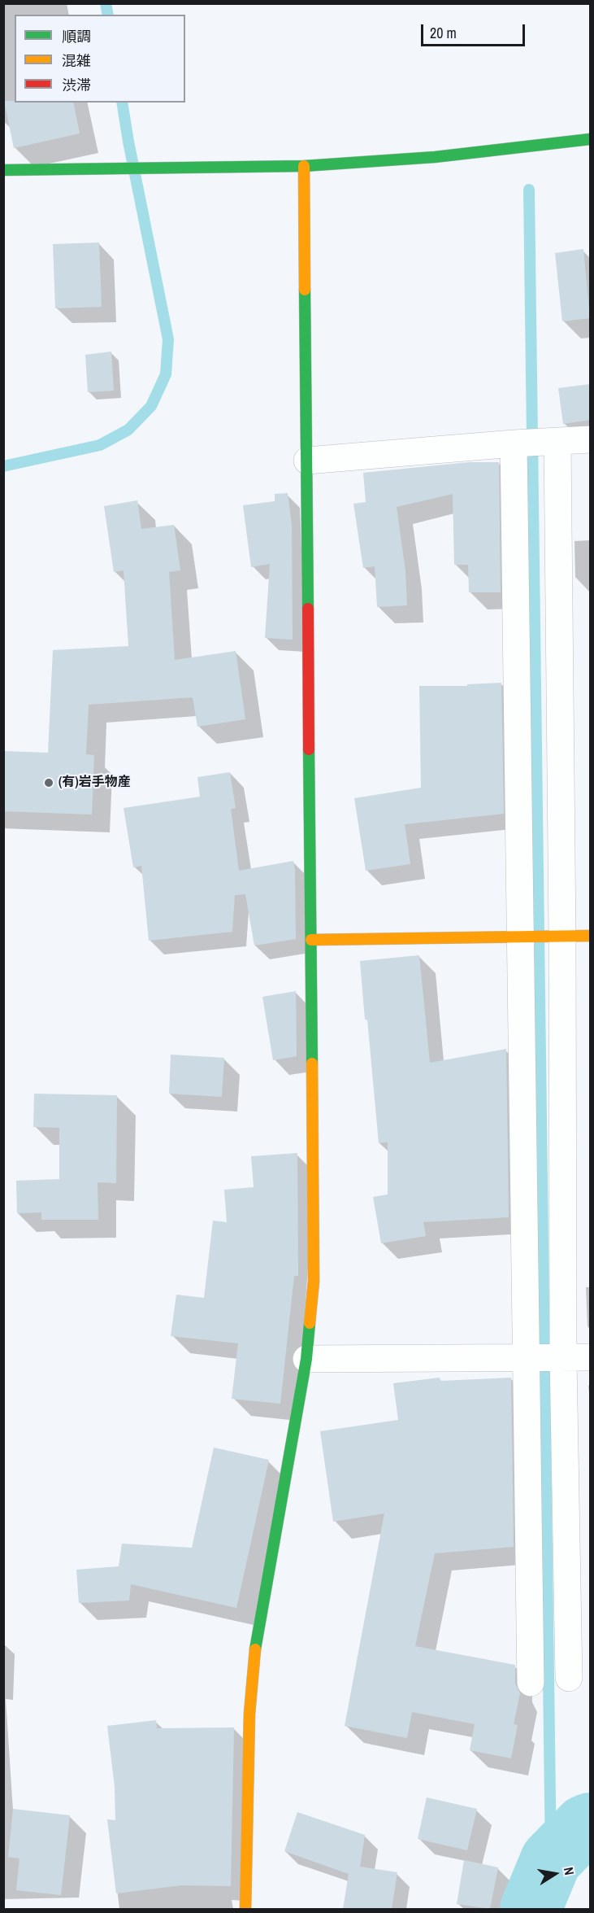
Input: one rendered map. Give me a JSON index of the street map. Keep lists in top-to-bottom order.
{
  "places": ["(有)岩手物産"],
  "legend": ["順調", "混雑", "渋滞"],
  "scale_bar": "20 m",
  "north": "right"
}
